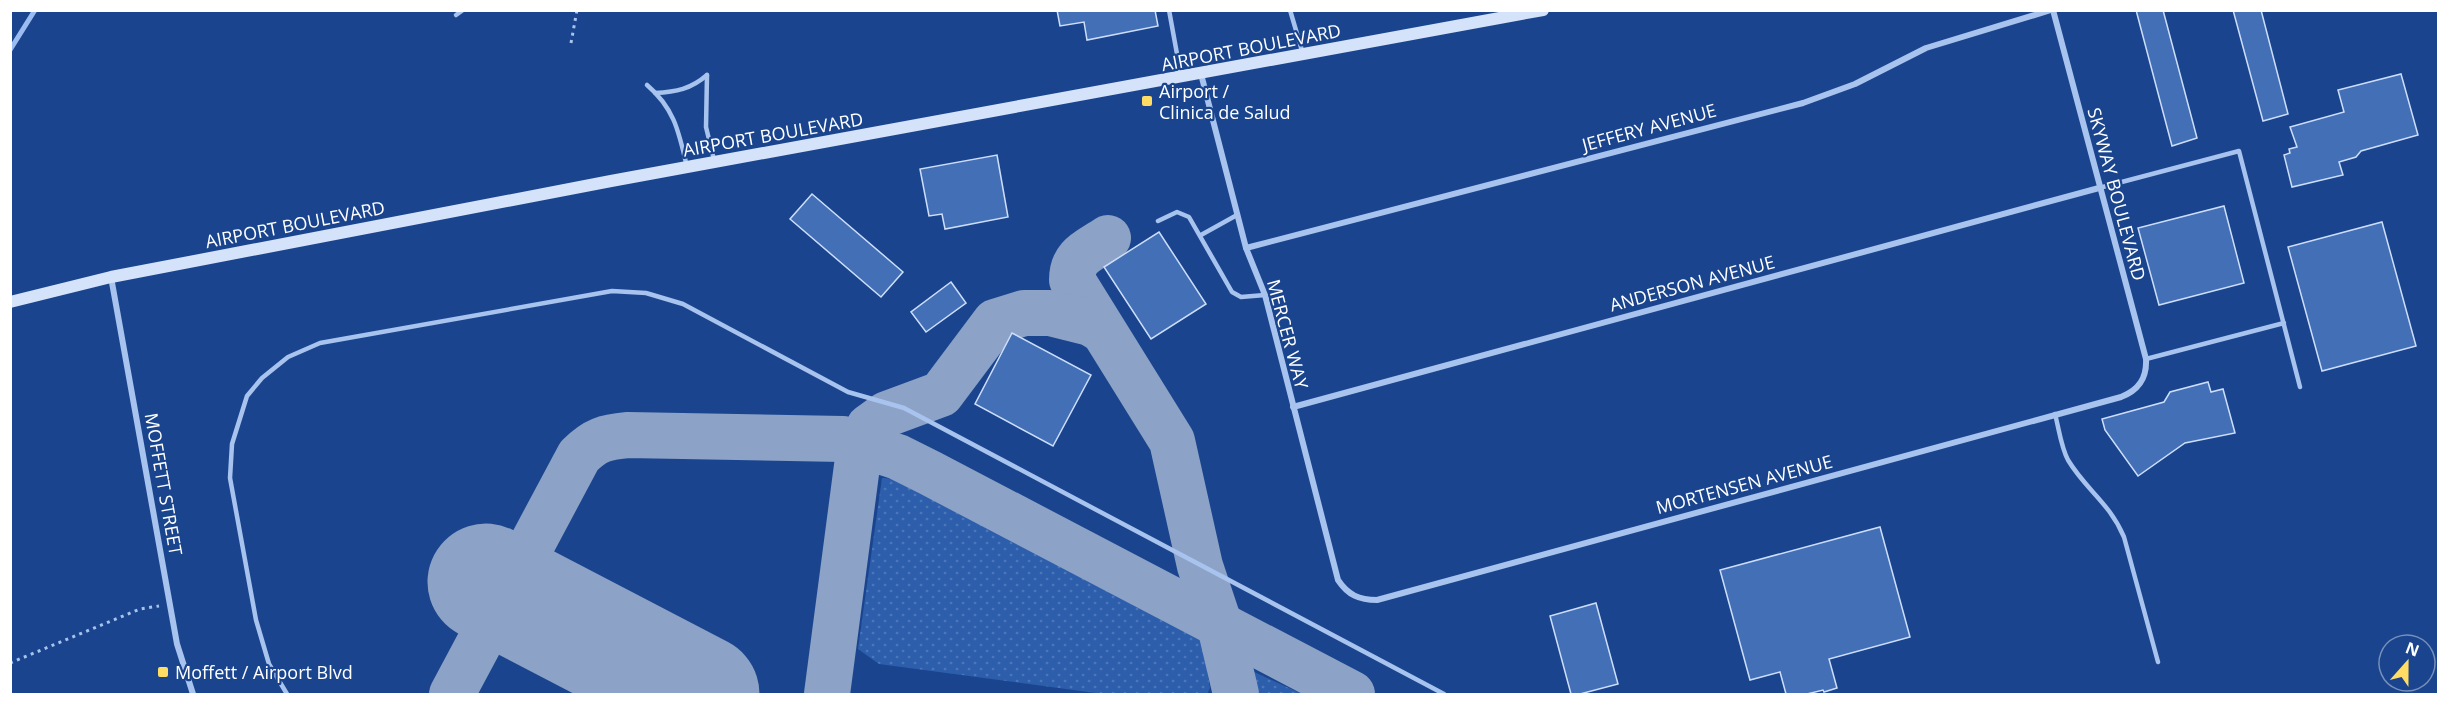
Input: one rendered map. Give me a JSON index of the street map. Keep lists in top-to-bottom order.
{
  "streets": {
    "main road": ["AIRPORT BOULEVARD"],
    "street": [
      "JEFFERY AVENUE",
      "SKYWAY BOULEVARD",
      "ANDERSON AVENUE",
      "MERCER WAY",
      "MOFFETT STREET",
      "MORTENSEN AVENUE"
    ]
  },
  "crossings": [
    ["AIRPORT BOULEVARD", "MERCER WAY"],
    ["AIRPORT BOULEVARD", "MOFFETT STREET"],
    ["JEFFERY AVENUE", "SKYWAY BOULEVARD"],
    ["JEFFERY AVENUE", "MERCER WAY"],
    ["SKYWAY BOULEVARD", "ANDERSON AVENUE"],
    ["SKYWAY BOULEVARD", "MORTENSEN AVENUE"],
    ["ANDERSON AVENUE", "MERCER WAY"],
    ["MERCER WAY", "MORTENSEN AVENUE"]
  ],
  "places": {
    "transit": ["Airport / Clinica de Salud", "Moffett / Airport Blvd"]
  },
  "north": "top"
}
